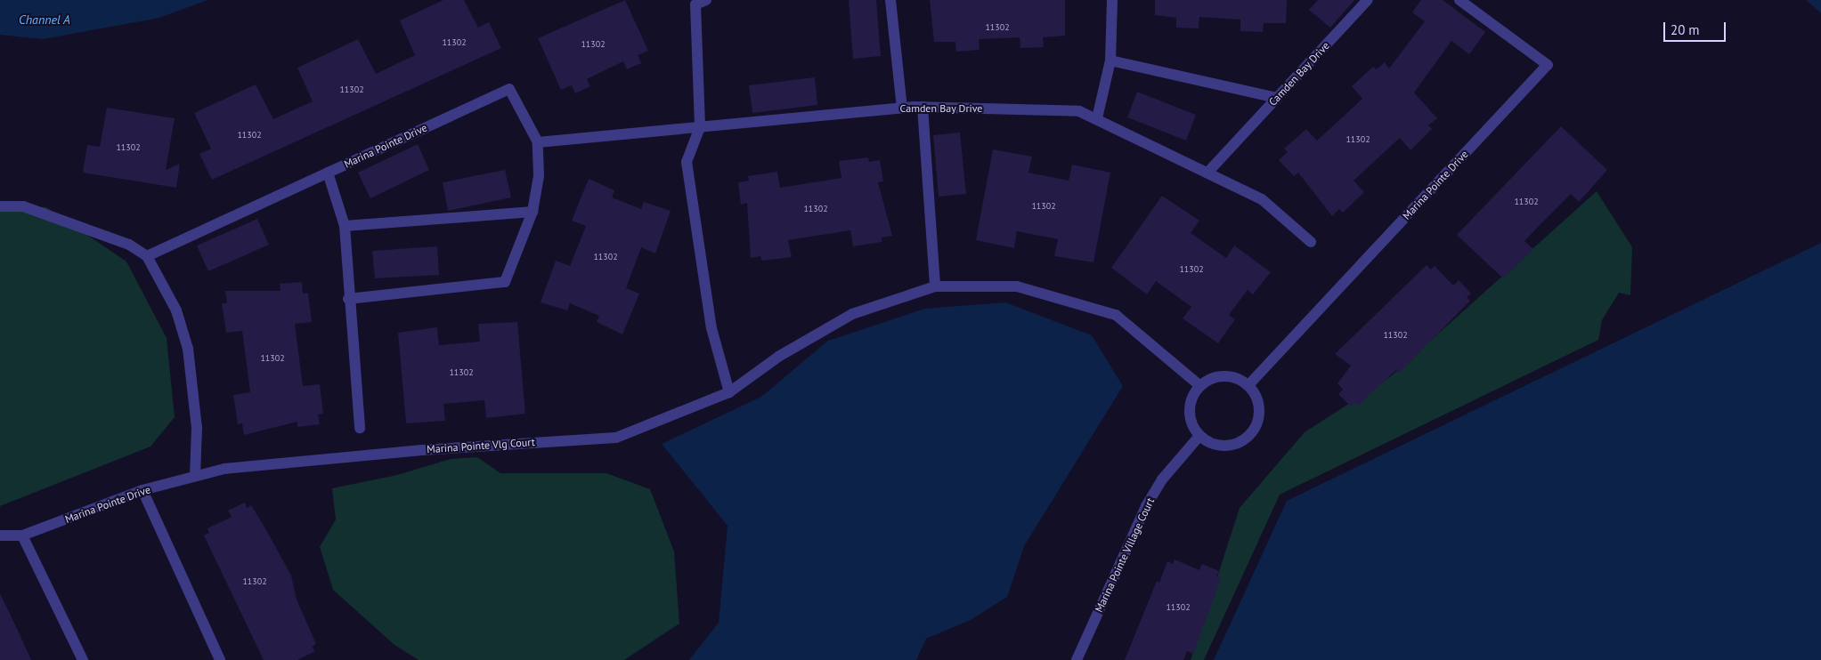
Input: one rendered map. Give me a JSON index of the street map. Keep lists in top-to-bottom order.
{
  "streets": {
    "street": [
      "Camden Bay Drive",
      "Marina Pointe Drive",
      "Marina Pointe Vlg Court",
      "Marina Pointe Village Court"
    ]
  },
  "crossings": [
    ["Marina Pointe Drive", "Marina Pointe Vlg Court"],
    ["Marina Pointe Drive", "Marina Pointe Village Court"]
  ],
  "water": ["Channel A"],
  "house_numbers": [
    "11302",
    "11302",
    "11302",
    "11302",
    "11302",
    "11302",
    "11302",
    "11302",
    "11302",
    "11302",
    "11302",
    "11302",
    "11302",
    "11302",
    "11302",
    "11302",
    "11302"
  ],
  "scale_bar": "20 m"
}
